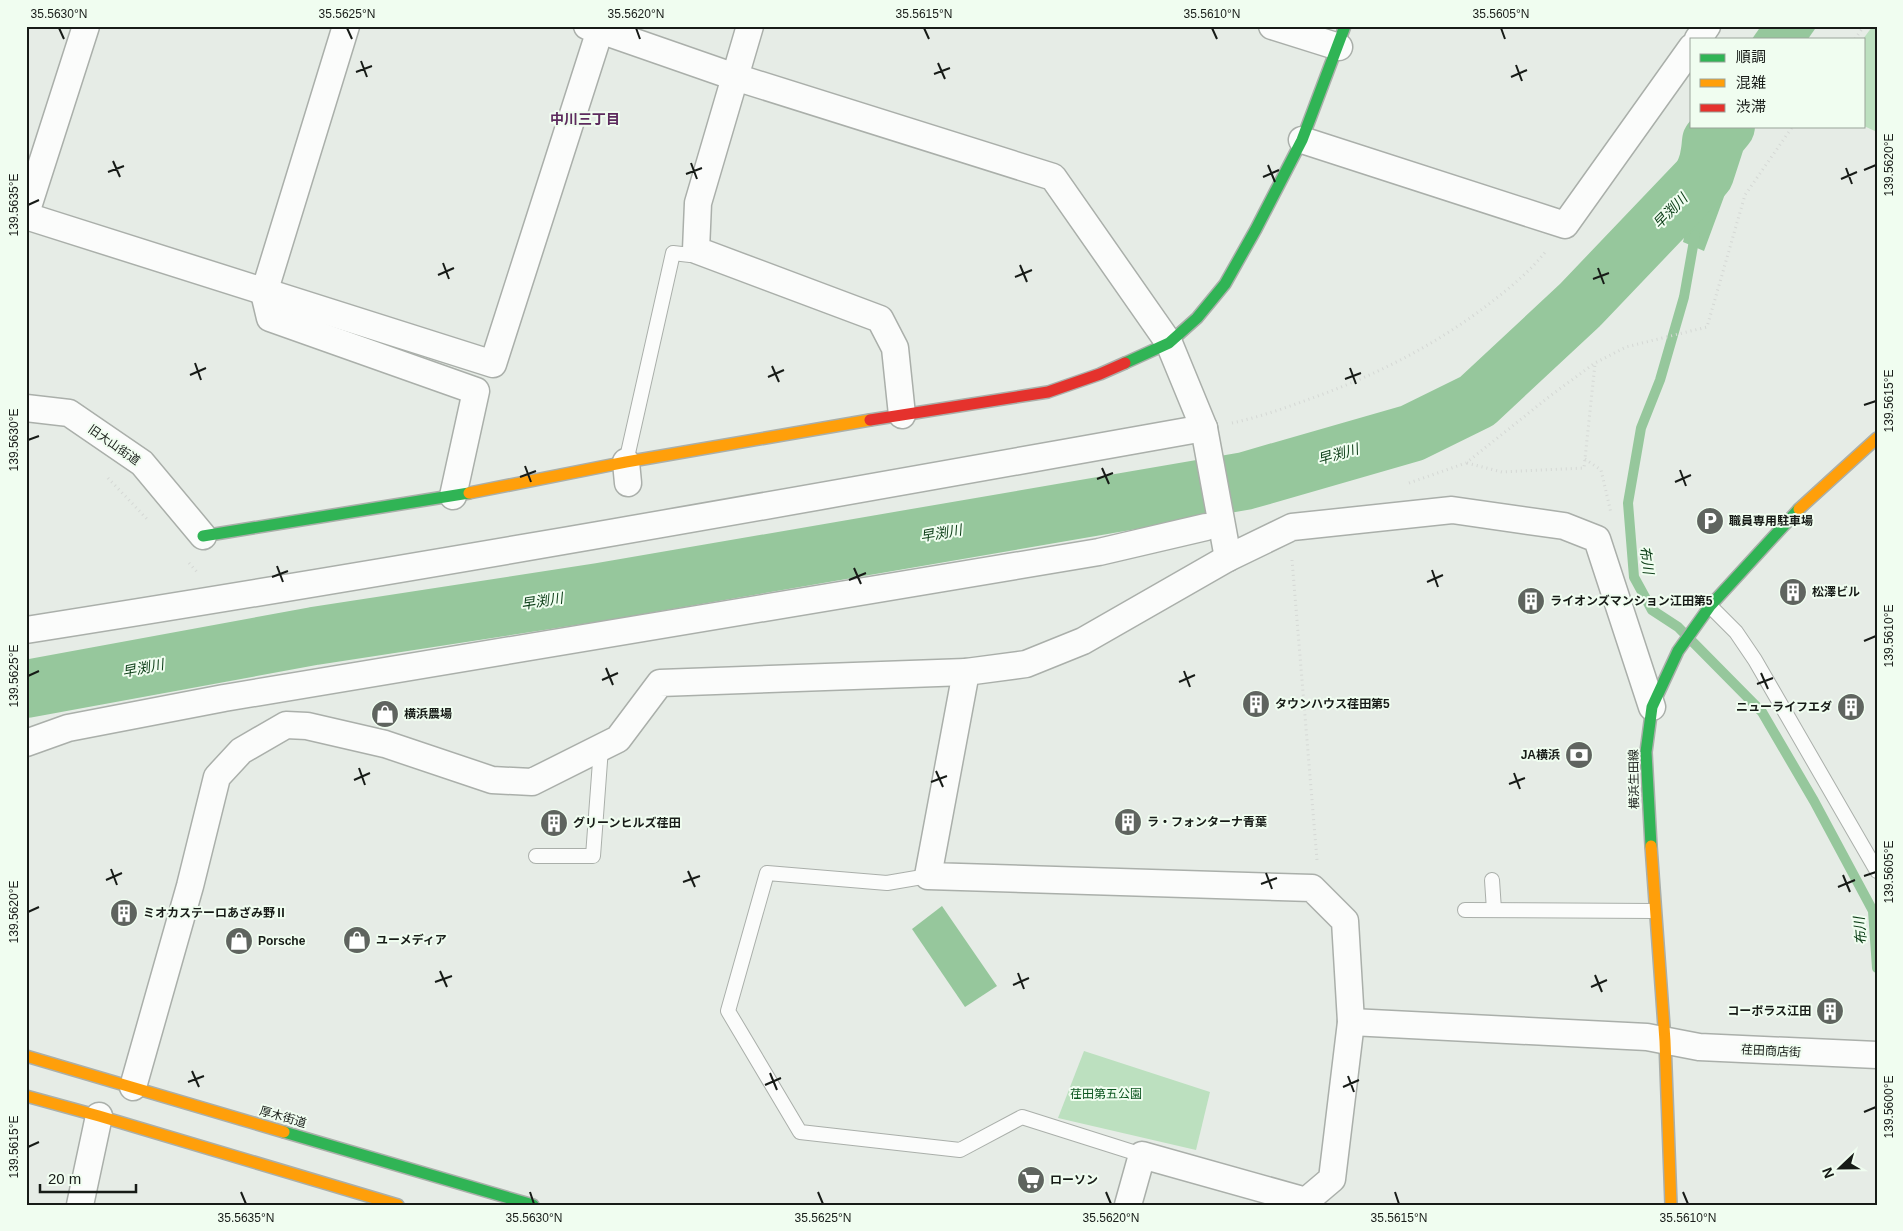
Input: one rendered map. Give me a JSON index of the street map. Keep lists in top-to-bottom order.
{
  "streets": {
    "main road": ["横浜生田線", "厚木街道"],
    "street": ["旧大山街道", "荏田商店街"]
  },
  "crossings": [
    ["横浜生田線", "荏田商店街"]
  ],
  "districts": ["中川三丁目"],
  "water": ["早渕川", "布川"],
  "parks": ["荏田第五公園"],
  "places": {
    "parking": ["職員専用駐車場"],
    "building": [
      "松澤ビル",
      "ライオンズマンション江田第5",
      "タウンハウス荏田第5",
      "ニューライフエダ",
      "ラ・フォンターナ青葉",
      "グリーンヒルズ荏田",
      "ミオカステーロあざみ野Ⅱ",
      "コーポラス江田"
    ],
    "shop": ["横浜農場", "ユーメディア", "Porsche"],
    "bank": ["JA横浜"],
    "supermarket": ["ローソン"]
  },
  "legend": ["順調", "混雑", "渋滞"],
  "scale_bar": "20 m",
  "north": "left",
  "coordinates": [
    "35.5630°N",
    "35.5625°N",
    "35.5620°N",
    "35.5615°N",
    "35.5610°N",
    "35.5605°N",
    "139.5620°E",
    "139.5635°E",
    "139.5615°E",
    "139.5630°E",
    "139.5610°E",
    "139.5625°E",
    "139.5605°E",
    "139.5600°E",
    "35.5635°N"
  ]
}
